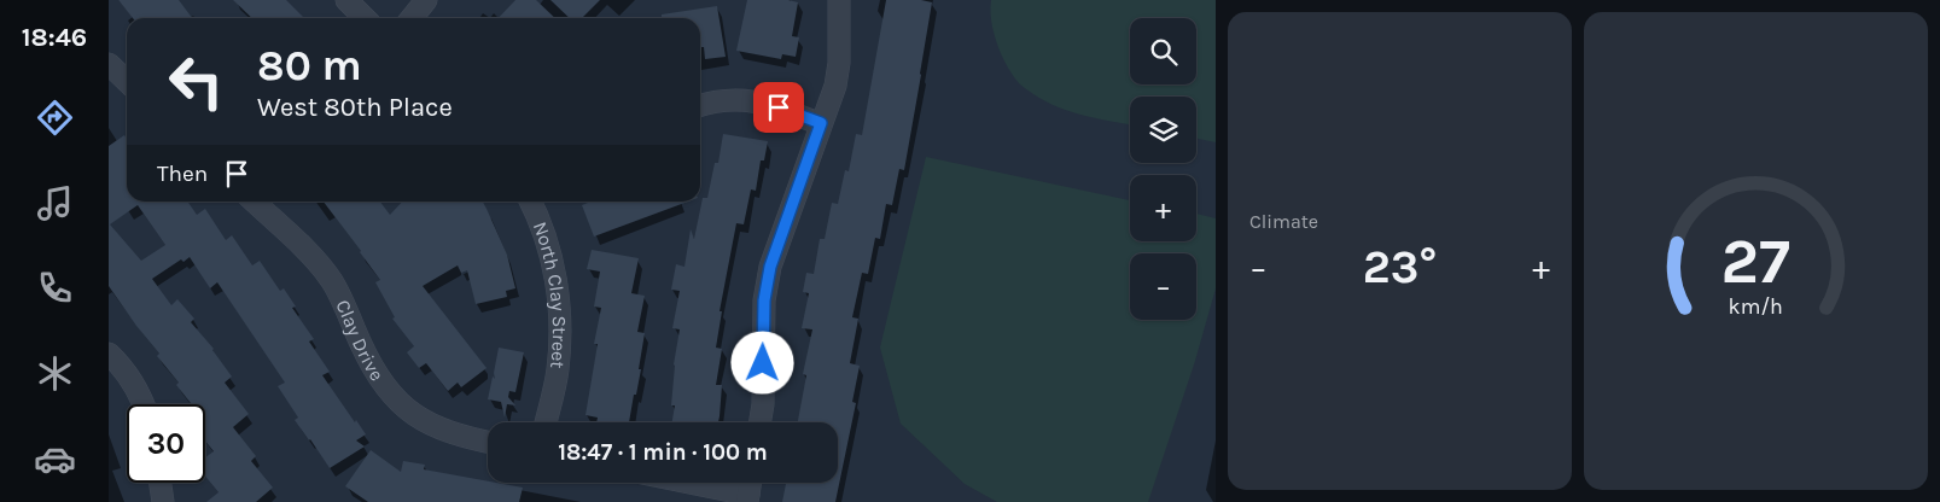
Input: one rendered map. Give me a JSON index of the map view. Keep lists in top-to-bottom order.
{
  "streets": {
    "street": ["North Clay Street", "Clay Drive"]
  },
  "page": {
    "tabs": "18:46",
    "tile": "Climate",
    "map_buttons": ["+", "−"],
    "turn": ["80 m", "West 80th Place"],
    "then": "Then",
    "heat": ["−", "23°", "+"],
    "limit": "30",
    "trip": "18:47 · 1 min · 100 m",
    "gauge": ["27", "km/h"]
  }
}
